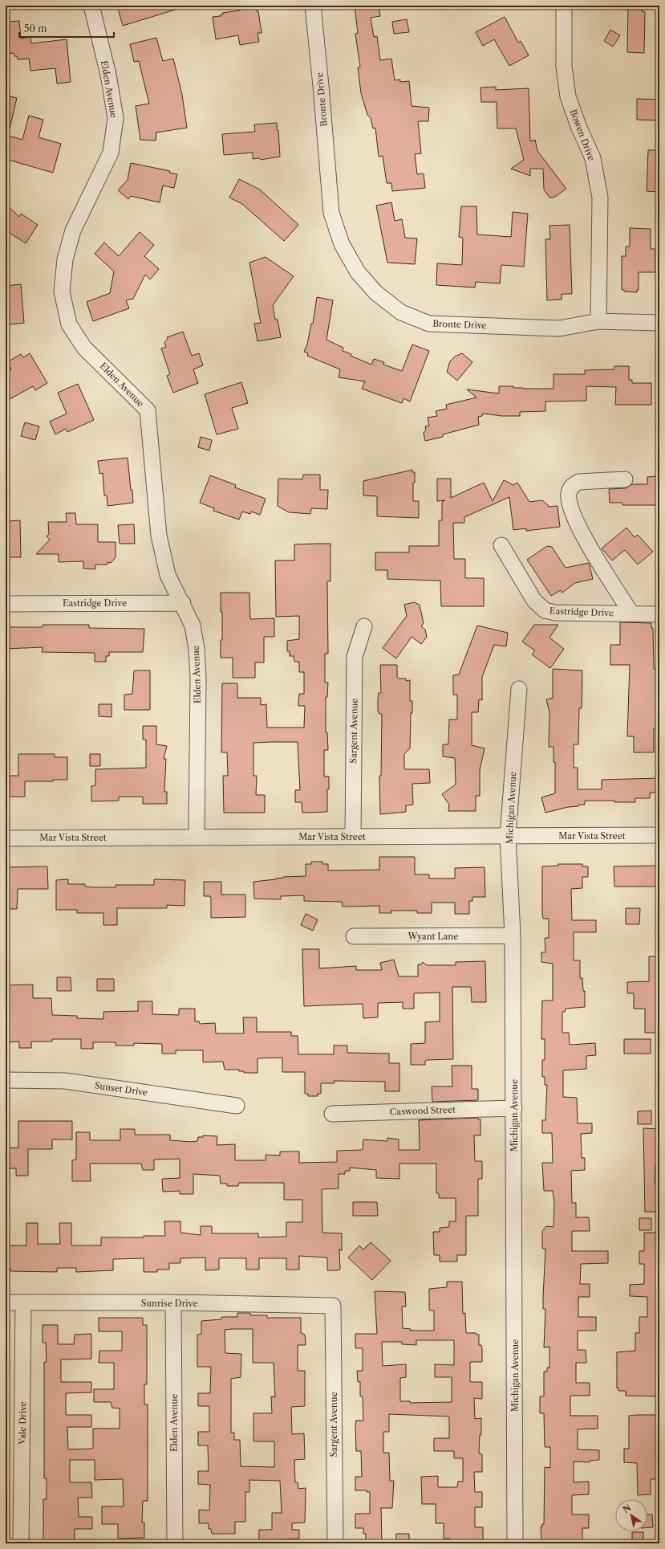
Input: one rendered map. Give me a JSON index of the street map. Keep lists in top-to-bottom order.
{
  "streets": {
    "street": [
      "Elden Avenue",
      "Bronte Drive",
      "Bowen Drive",
      "Eastridge Drive",
      "Sargent Avenue",
      "Michigan Avenue",
      "Mar Vista Street",
      "Wyant Lane",
      "Sunset Drive",
      "Caswood Street",
      "Sunrise Drive",
      "Vale Drive"
    ]
  },
  "crossings": [
    ["Elden Avenue", "Eastridge Drive"],
    ["Elden Avenue", "Mar Vista Street"],
    ["Elden Avenue", "Sunrise Drive"],
    ["Bronte Drive", "Bowen Drive"],
    ["Sargent Avenue", "Mar Vista Street"],
    ["Sargent Avenue", "Sunrise Drive"],
    ["Michigan Avenue", "Mar Vista Street"],
    ["Michigan Avenue", "Wyant Lane"],
    ["Michigan Avenue", "Caswood Street"],
    ["Sunrise Drive", "Vale Drive"]
  ],
  "scale_bar": "50 m",
  "north": "top left"
}
